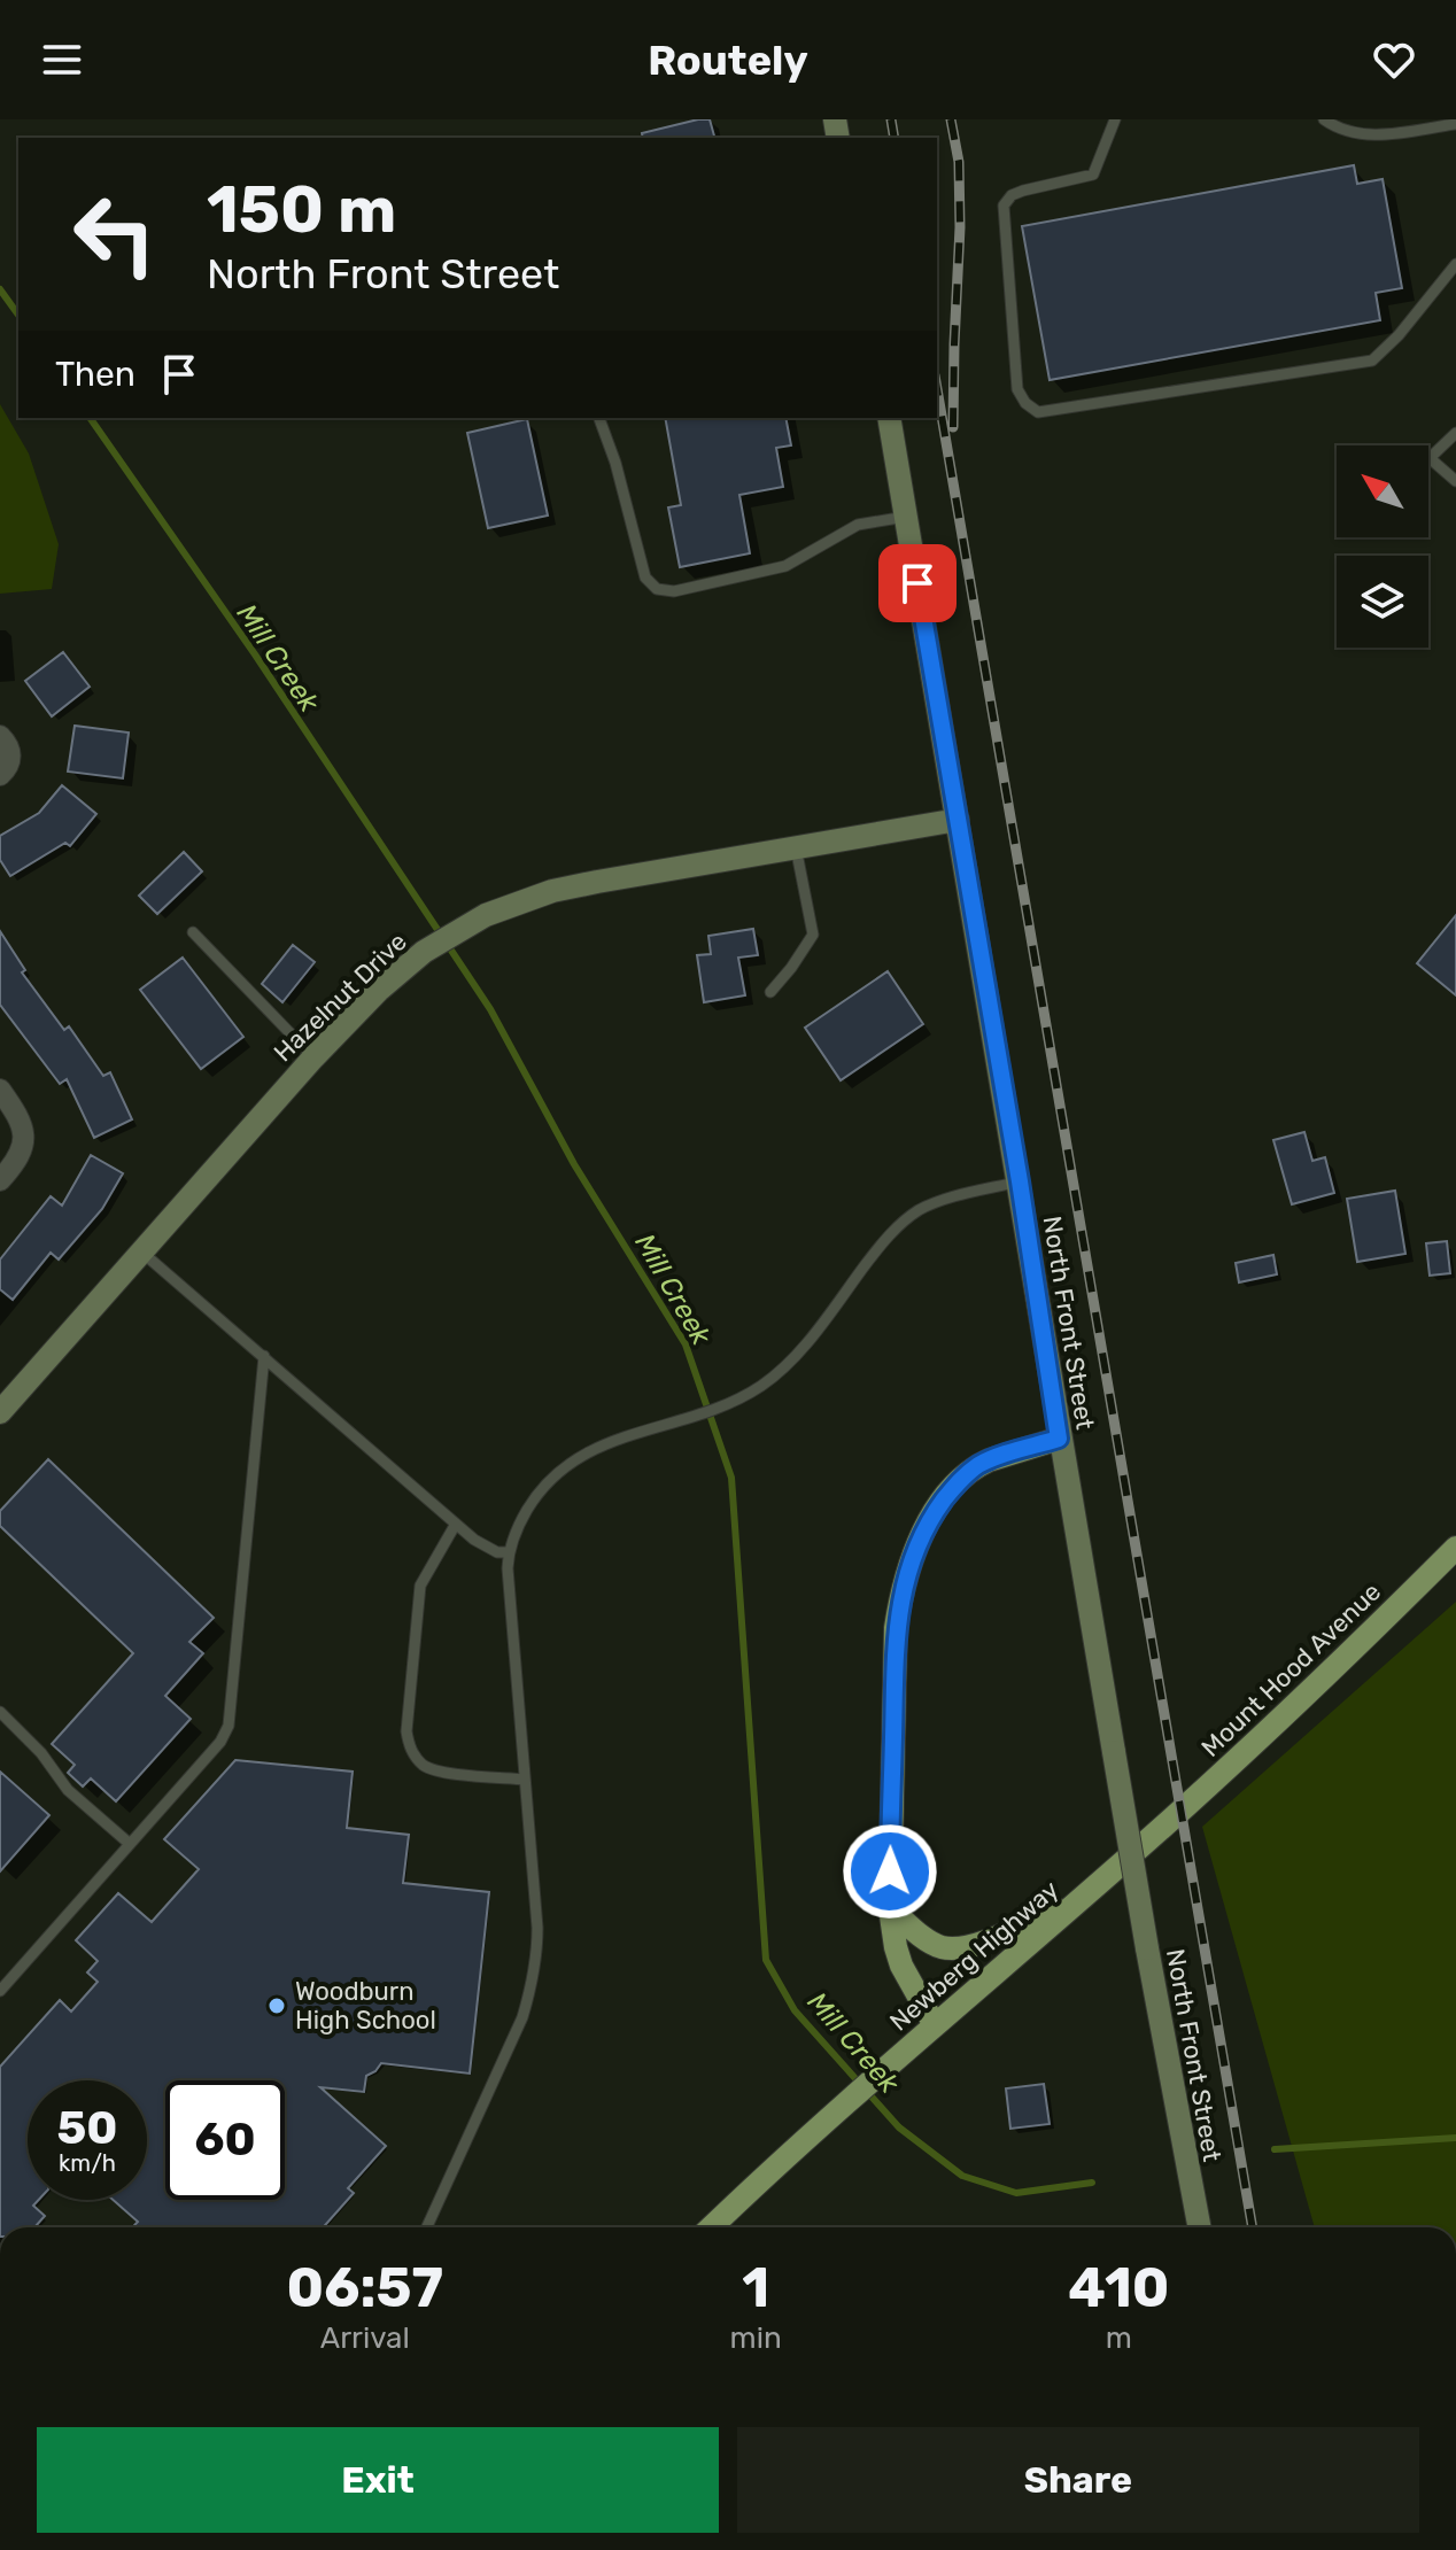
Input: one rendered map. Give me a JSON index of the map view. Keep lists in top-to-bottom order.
{
  "streets": {
    "main road": [
      "Hazelnut Drive",
      "North Front Street",
      "Mount Hood Avenue",
      "Newberg Highway"
    ]
  },
  "crossings": [
    ["Hazelnut Drive", "North Front Street"],
    ["Mount Hood Avenue", "Newberg Highway"]
  ],
  "water": ["Mill Creek"],
  "places": ["Woodburn High School"],
  "north": "top left",
  "page": {
    "header": "Routely",
    "turn": ["150 m", "North Front Street"],
    "then": "Then",
    "speed": "50 km/h",
    "limit": "60",
    "eta": [
      "06:57",
      "Arrival",
      "1",
      "min",
      "410",
      "m"
    ],
    "buttons": ["Exit", "Share"]
  }
}
